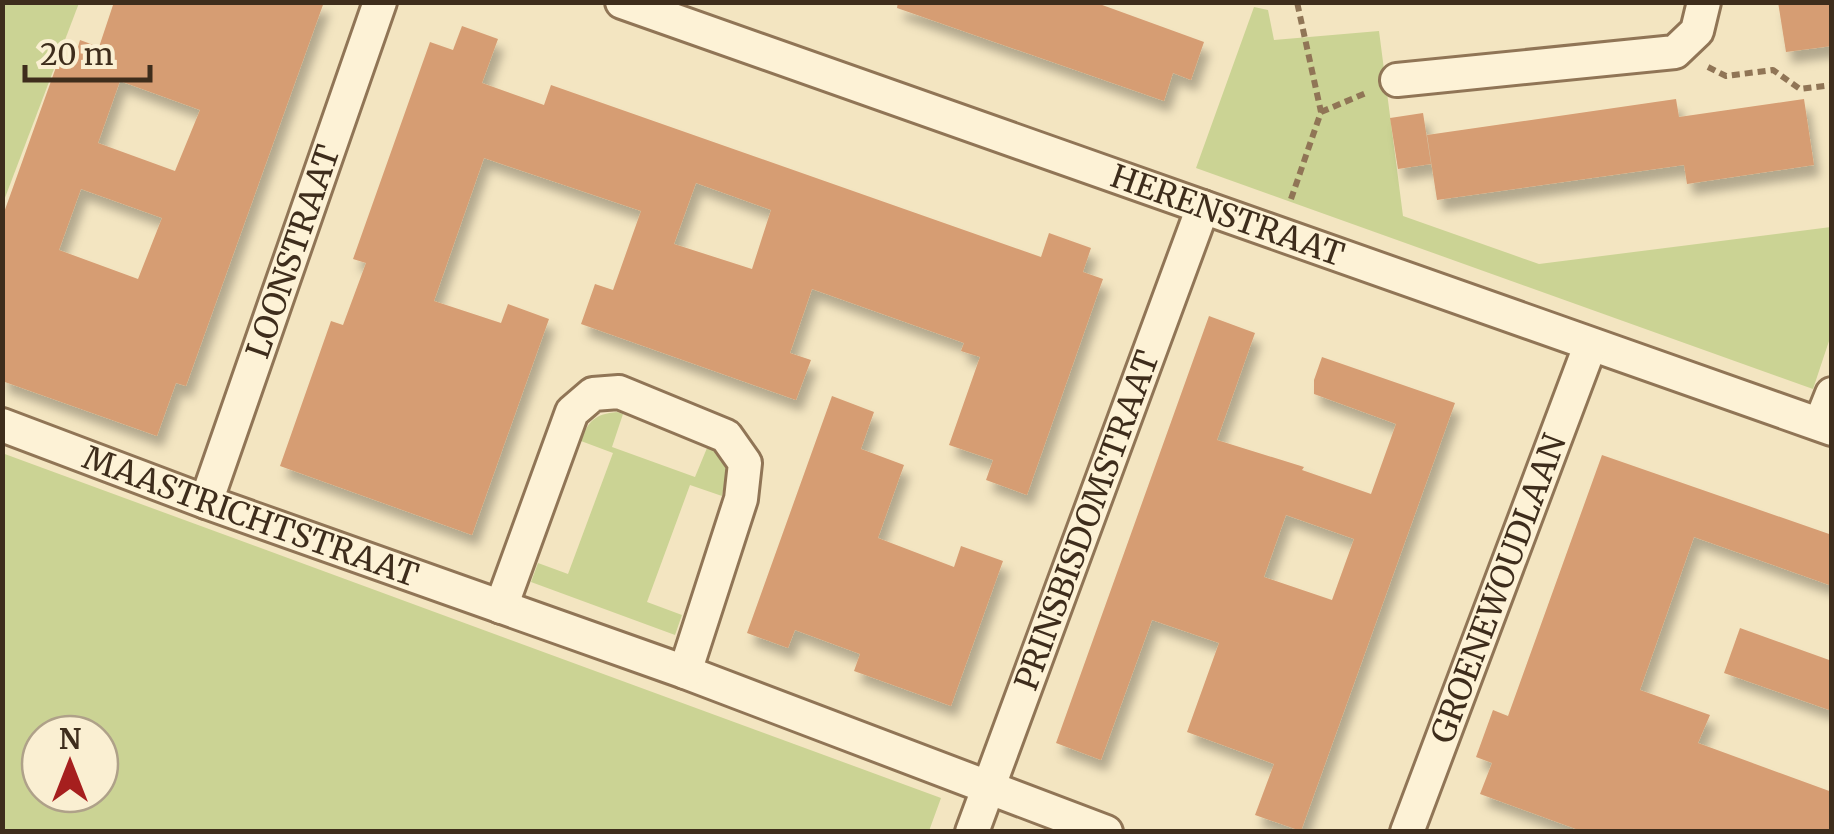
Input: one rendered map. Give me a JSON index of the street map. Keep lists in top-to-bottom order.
{
  "streets": {
    "street": [
      "HERENSTRAAT",
      "LOONSTRAAT",
      "MAASTRICHTSTRAAT",
      "PRINSBISDOMSTRAAT",
      "GROENEWOUDLAAN"
    ]
  },
  "crossings": [
    ["HERENSTRAAT", "PRINSBISDOMSTRAAT"],
    ["HERENSTRAAT", "GROENEWOUDLAAN"],
    ["LOONSTRAAT", "MAASTRICHTSTRAAT"],
    ["MAASTRICHTSTRAAT", "PRINSBISDOMSTRAAT"]
  ],
  "scale_bar": "20 m",
  "north": "top"
}
